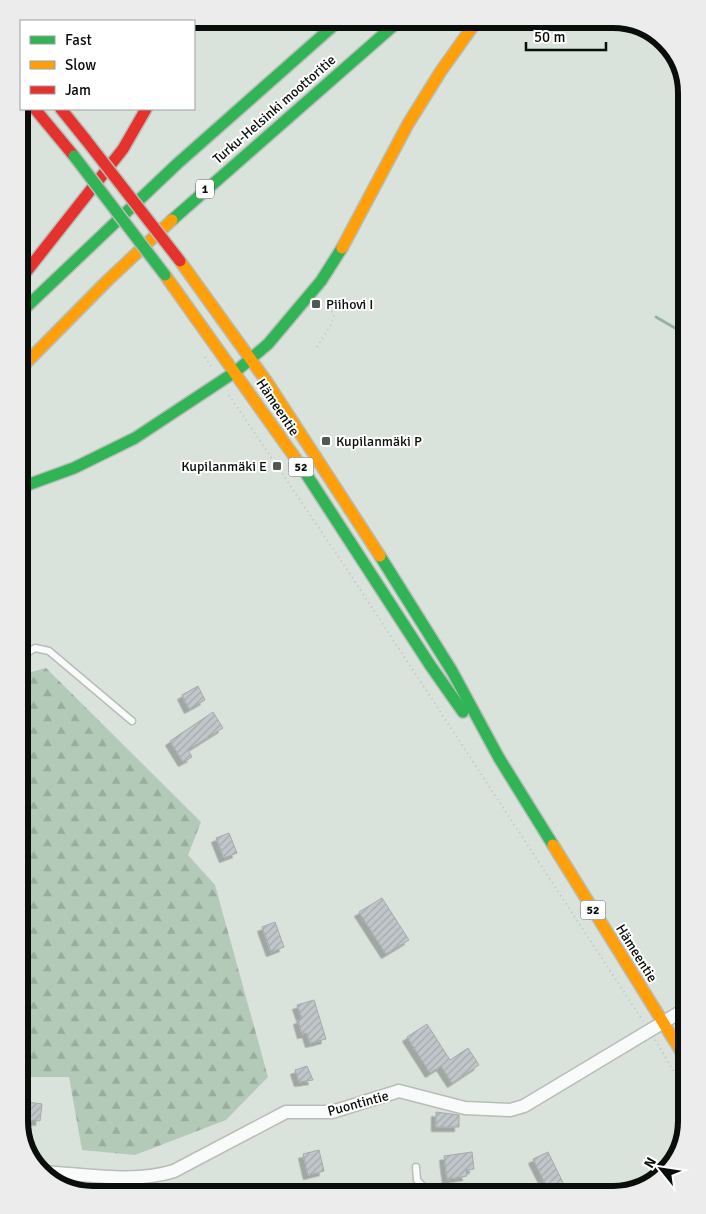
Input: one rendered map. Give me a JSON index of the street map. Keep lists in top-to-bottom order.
{
  "streets": {
    "main road": [
      "Turku-Helsinki moottoritie",
      "1",
      "Hämeentie",
      "52"
    ],
    "street": ["Puontintie"]
  },
  "crossings": [
    ["Hämeentie", "Puontintie"]
  ],
  "places": {
    "transit": ["Piihovi I", "Kupilanmäki P", "Kupilanmäki E"]
  },
  "legend": ["Fast", "Slow", "Jam"],
  "scale_bar": "50 m",
  "north": "top left"
}
